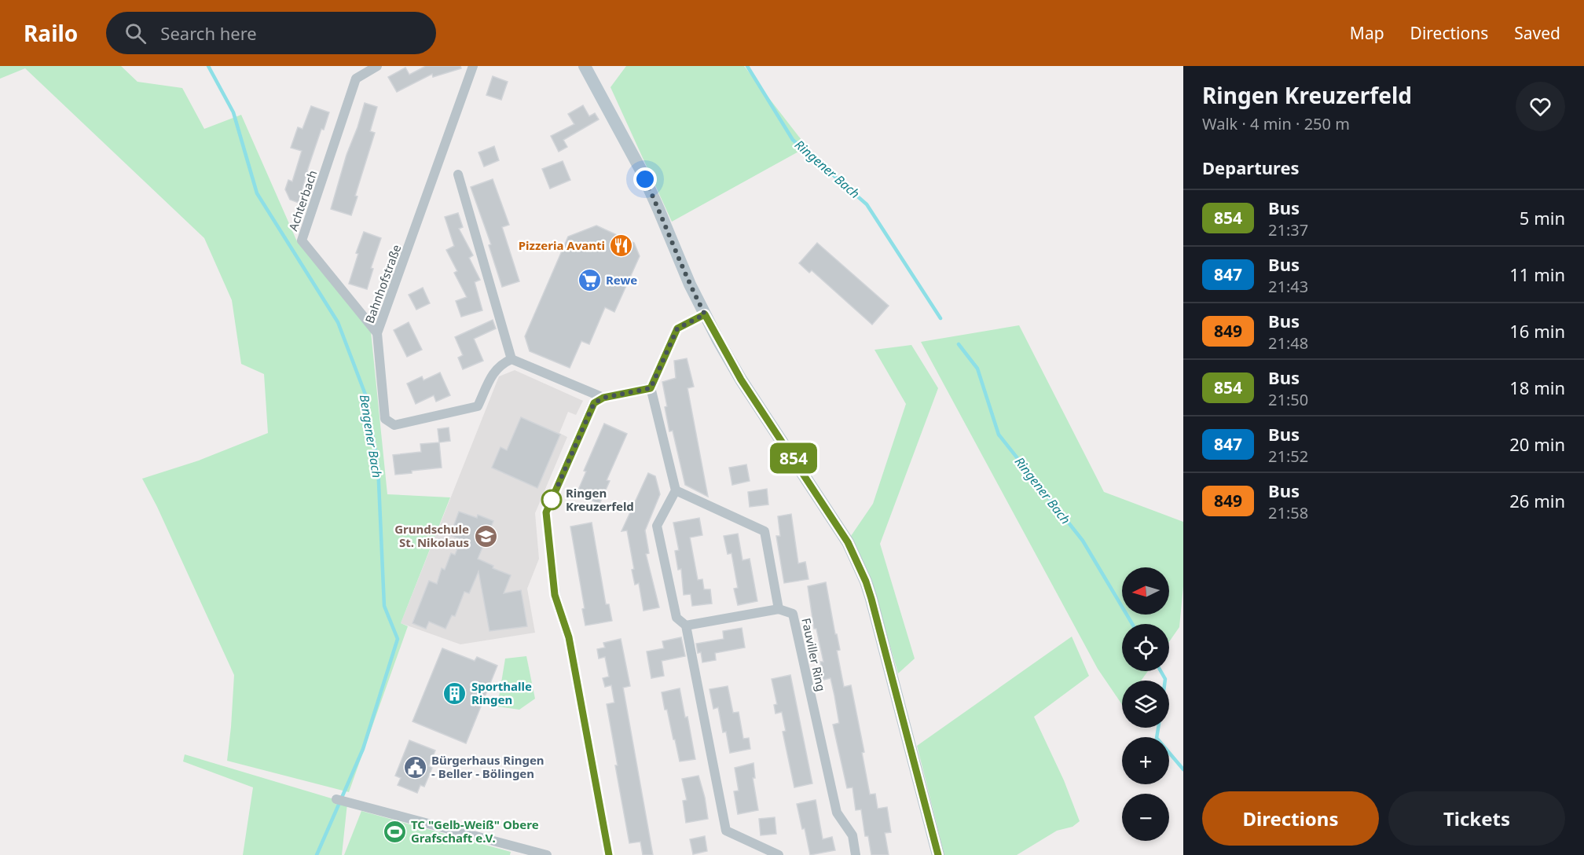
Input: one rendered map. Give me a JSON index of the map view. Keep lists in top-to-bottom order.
{
  "streets": {
    "street": ["Achterbach", "Bahnhofstraße", "Fauviller Ring"]
  },
  "crossings": [
    ["Achterbach", "Bahnhofstraße"]
  ],
  "water": ["Ringener Bach", "Bengener Bach"],
  "places": {
    "restaurant": ["Pizzeria Avanti"],
    "supermarket": ["Rewe"],
    "other": ["Ringen Kreuzerfeld"],
    "school or university": ["Grundschule St. Nikolaus"],
    "building": ["Sporthalle Ringen"],
    "public building": ["Bürgerhaus Ringen - Beller - Bölingen"],
    "sports": ["TC \"Gelb-Weiß\" Obere Grafschaft e.V."]
  },
  "lines": ["bus line 854"],
  "north": "left",
  "page": {
    "header": "Railo",
    "search": "Search here",
    "nav": ["Map", "Directions", "Saved"],
    "on_map": "854",
    "heading": [
      ["Ringen Kreuzerfeld", "Walk · 4 min · 250 m"],
      "Departures"
    ],
    "list": [
      {
        "mark": "854",
        "name": "Bus",
        "note": "21:37",
        "value": "5 min"
      },
      {
        "mark": "847",
        "name": "Bus",
        "note": "21:43",
        "value": "11 min"
      },
      {
        "mark": "849",
        "name": "Bus",
        "note": "21:48",
        "value": "16 min"
      },
      {
        "mark": "854",
        "name": "Bus",
        "note": "21:50",
        "value": "18 min"
      },
      {
        "mark": "847",
        "name": "Bus",
        "note": "21:52",
        "value": "20 min"
      },
      {
        "mark": "849",
        "name": "Bus",
        "note": "21:58",
        "value": "26 min"
      }
    ],
    "map_buttons": ["+", "−"],
    "buttons": ["Directions", "Tickets"]
  }
}
